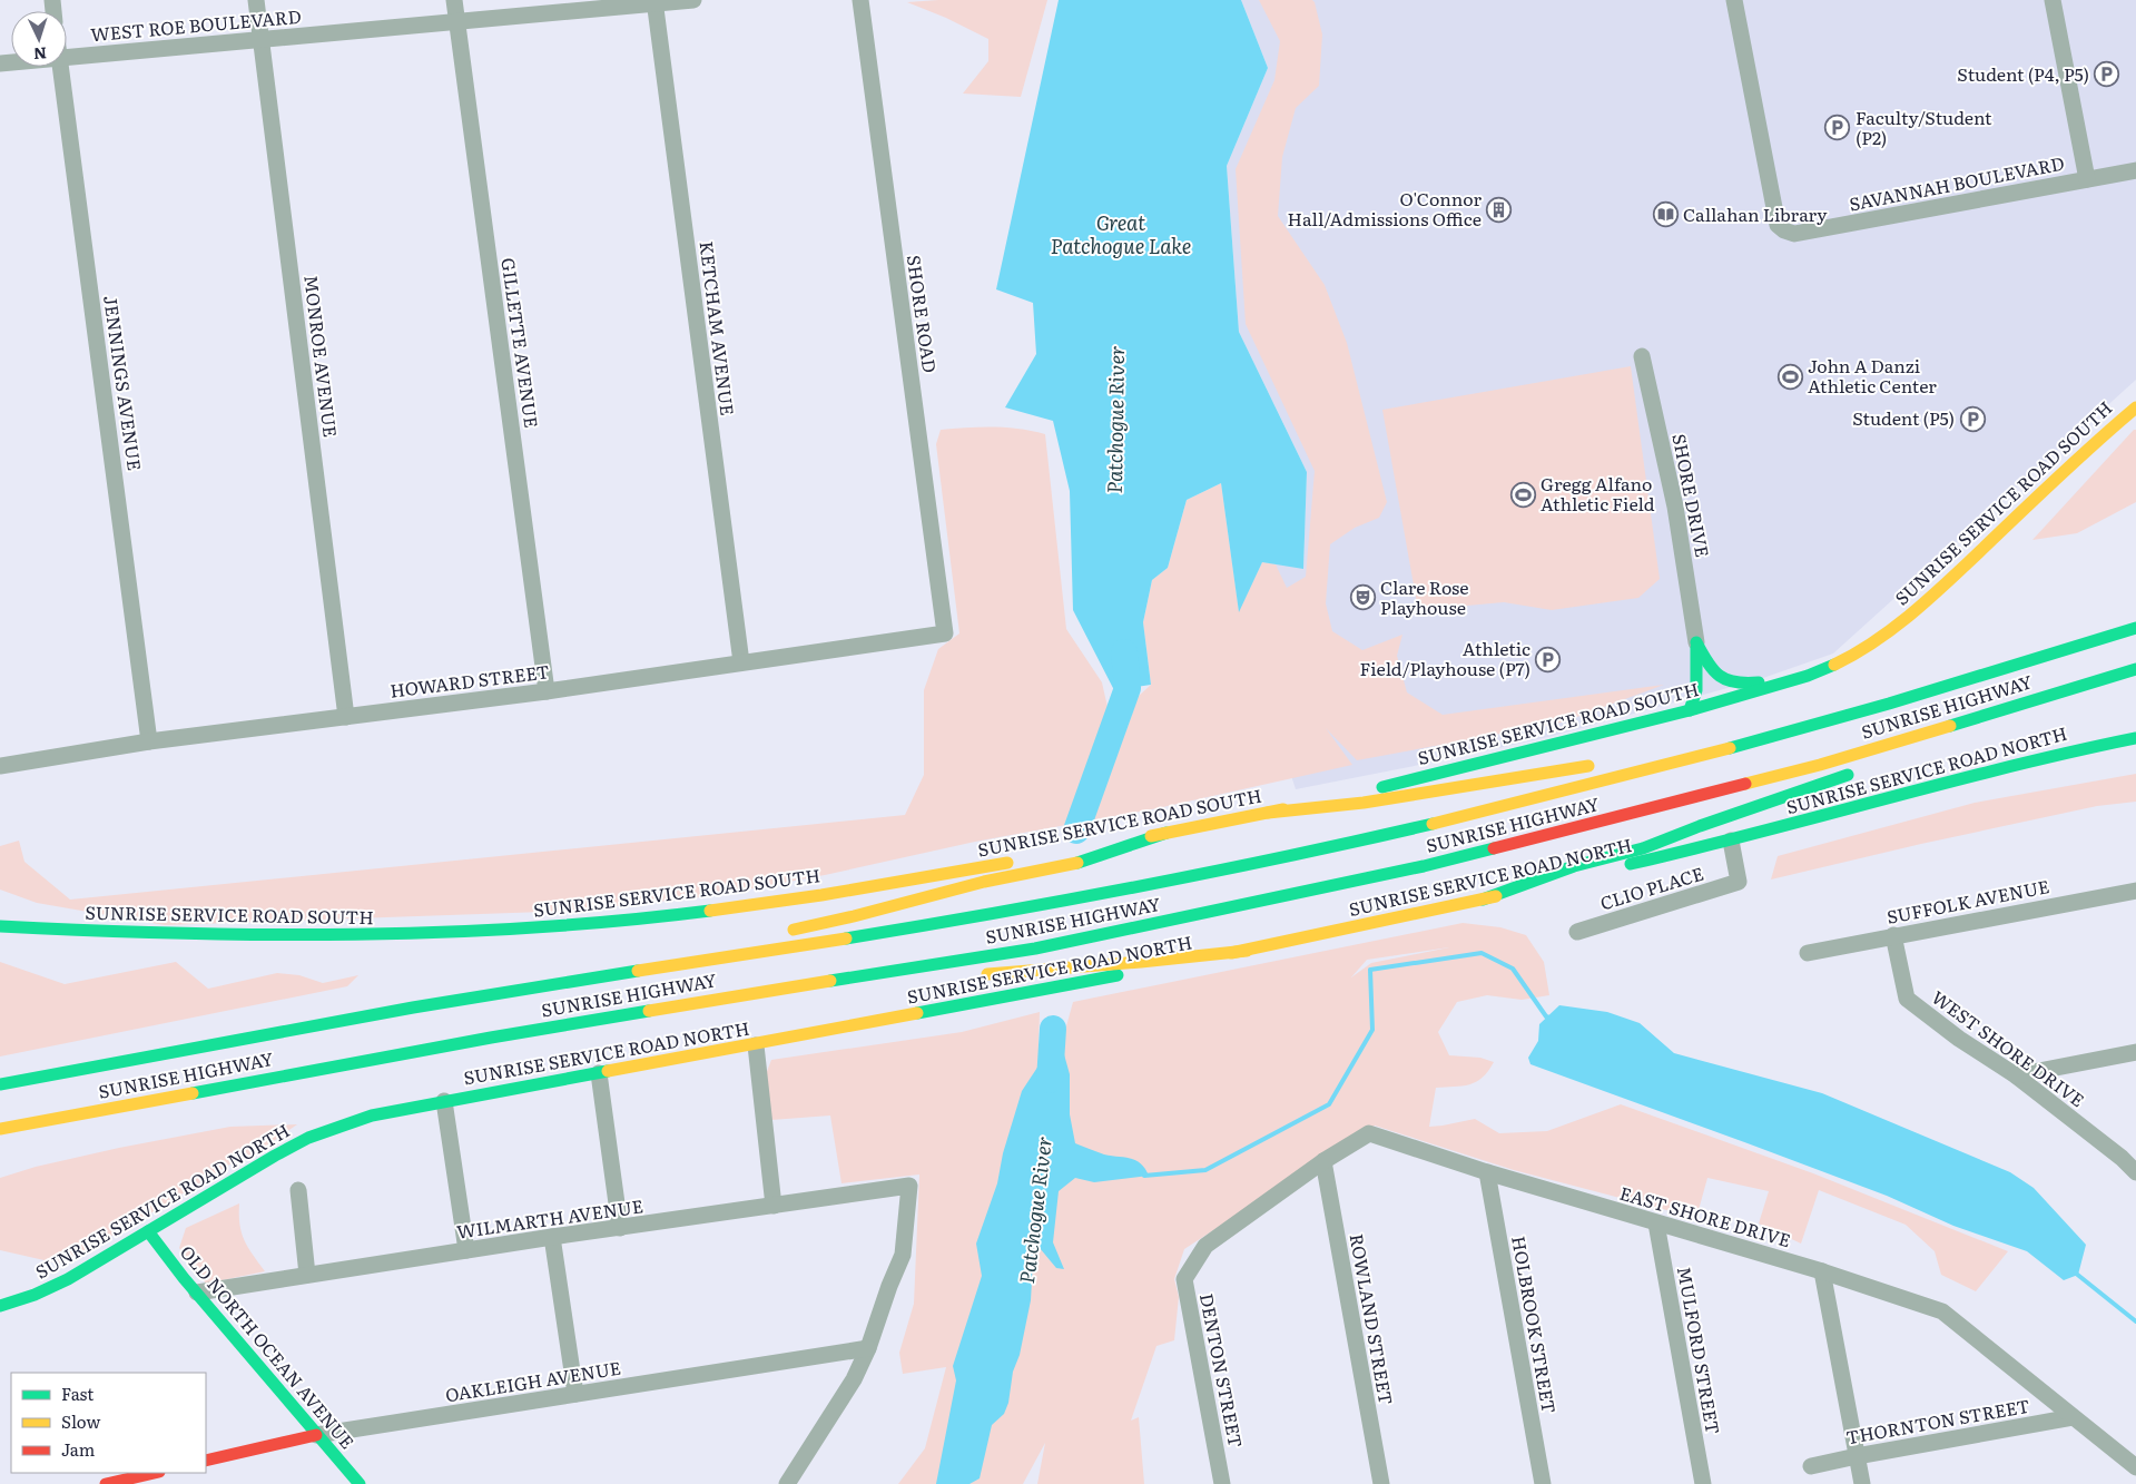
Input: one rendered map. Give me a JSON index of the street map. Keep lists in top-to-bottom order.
{
  "streets": {
    "main road": [
      "SUNRISE SERVICE ROAD SOUTH",
      "SUNRISE HIGHWAY",
      "SUNRISE SERVICE ROAD NORTH",
      "OLD NORTH OCEAN AVENUE",
      "OAKLEIGH AVENUE"
    ],
    "street": [
      "WEST ROE BOULEVARD",
      "SAVANNAH BOULEVARD",
      "SHORE ROAD",
      "KETCHAM AVENUE",
      "GILLETTE AVENUE",
      "MONROE AVENUE",
      "JENNINGS AVENUE",
      "SHORE DRIVE",
      "HOWARD STREET",
      "CLIO PLACE",
      "SUFFOLK AVENUE",
      "WEST SHORE DRIVE",
      "EAST SHORE DRIVE",
      "WILMARTH AVENUE",
      "ROWLAND STREET",
      "HOLBROOK STREET",
      "MULFORD STREET",
      "DENTON STREET",
      "THORNTON STREET"
    ]
  },
  "crossings": [
    ["WEST ROE BOULEVARD", "KETCHAM AVENUE"],
    ["WEST ROE BOULEVARD", "GILLETTE AVENUE"],
    ["WEST ROE BOULEVARD", "MONROE AVENUE"],
    ["SHORE ROAD", "HOWARD STREET"],
    ["KETCHAM AVENUE", "HOWARD STREET"],
    ["GILLETTE AVENUE", "HOWARD STREET"],
    ["MONROE AVENUE", "HOWARD STREET"],
    ["JENNINGS AVENUE", "HOWARD STREET"],
    ["SUNRISE SERVICE ROAD NORTH", "CLIO PLACE"],
    ["SUNRISE SERVICE ROAD NORTH", "OLD NORTH OCEAN AVENUE"],
    ["SUFFOLK AVENUE", "WEST SHORE DRIVE"],
    ["EAST SHORE DRIVE", "ROWLAND STREET"],
    ["EAST SHORE DRIVE", "HOLBROOK STREET"],
    ["EAST SHORE DRIVE", "MULFORD STREET"],
    ["EAST SHORE DRIVE", "DENTON STREET"],
    ["EAST SHORE DRIVE", "THORNTON STREET"],
    ["WILMARTH AVENUE", "OLD NORTH OCEAN AVENUE"],
    ["WILMARTH AVENUE", "OAKLEIGH AVENUE"],
    ["OLD NORTH OCEAN AVENUE", "OAKLEIGH AVENUE"]
  ],
  "water": ["Great Patchogue Lake", "Patchogue River"],
  "places": {
    "parking": [
      "Student (P4, P5)",
      "Faculty/Student (P2)",
      "Student (P5)",
      "Athletic Field/Playhouse (P7)"
    ],
    "building": ["O'Connor Hall/Admissions Office"],
    "library": ["Callahan Library"],
    "sports": ["John A Danzi Athletic Center", "Gregg Alfano Athletic Field"],
    "theatre": ["Clare Rose Playhouse"]
  },
  "legend": ["Fast", "Slow", "Jam"],
  "north": "bottom"
}
